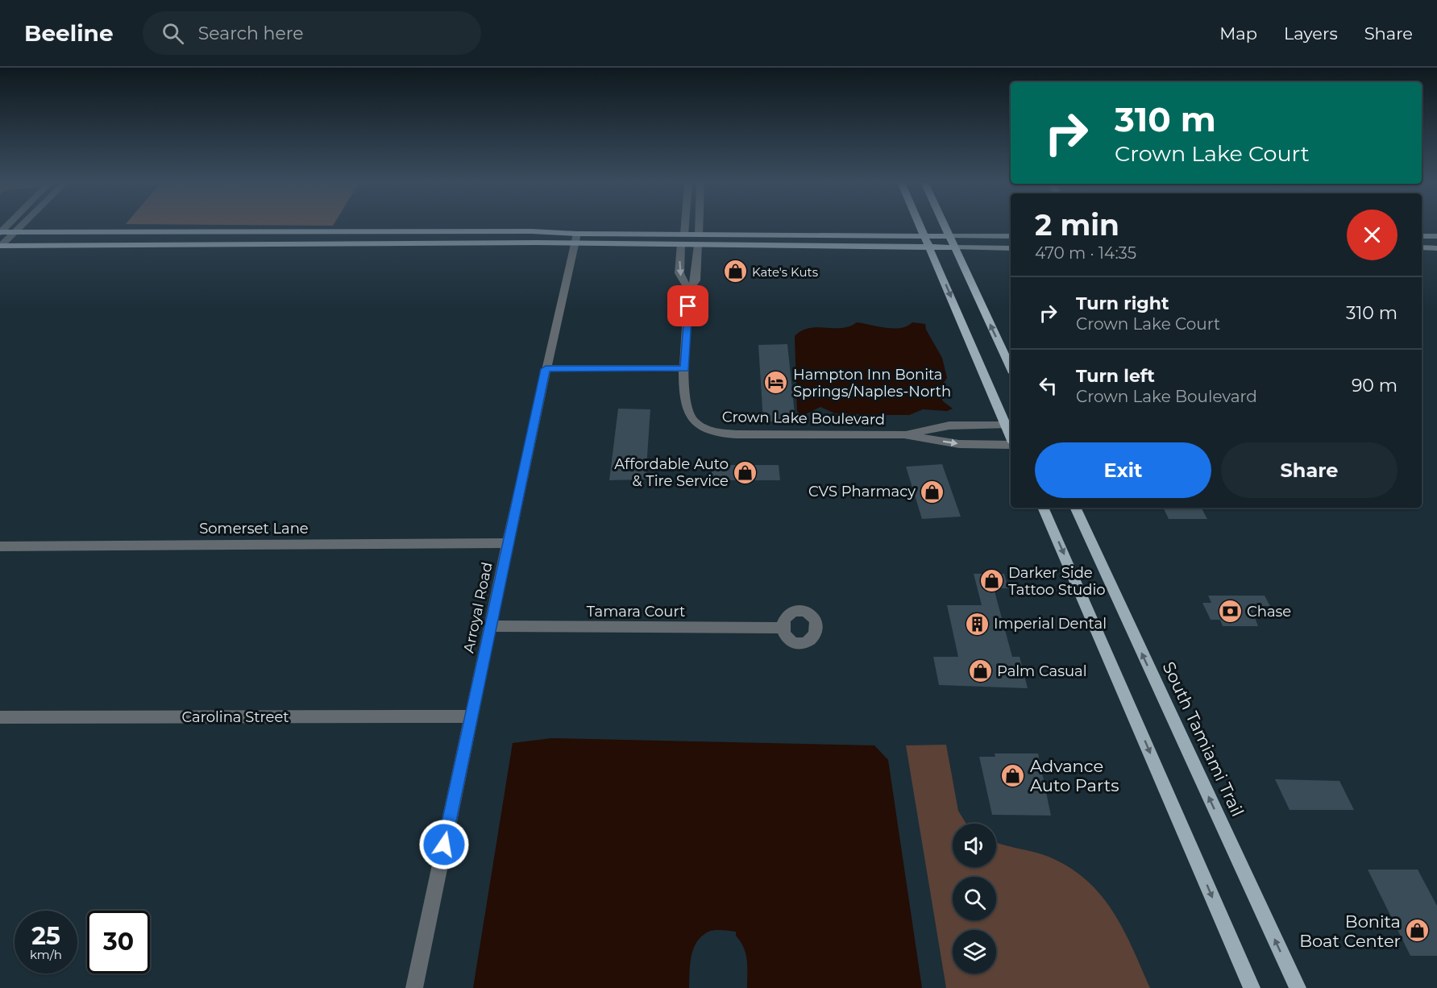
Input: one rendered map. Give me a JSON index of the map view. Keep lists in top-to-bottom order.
{
  "streets": {
    "main road": ["South Tamiami Trail"],
    "street": [
      "Crown Lake Boulevard",
      "Somerset Lane",
      "Arroyal Road",
      "Tamara Court",
      "Carolina Street"
    ]
  },
  "crossings": [
    ["Somerset Lane", "Arroyal Road"],
    ["Arroyal Road", "Tamara Court"],
    ["Arroyal Road", "Carolina Street"]
  ],
  "places": {
    "shop": [
      "Kate's Kuts",
      "Affordable Auto & Tire Service",
      "CVS Pharmacy",
      "Darker Side Tattoo Studio",
      "Palm Casual",
      "Advance Auto Parts",
      "Bonita Boat Center"
    ],
    "hotel": ["Hampton Inn Bonita Springs/Naples-North"],
    "bank": ["Chase"],
    "building": ["Imperial Dental"]
  },
  "page": {
    "header": "Beeline",
    "search": "Search here",
    "nav": ["Map", "Layers", "Share"],
    "turn": ["310 m", "Crown Lake Court"],
    "heading": ["2 min", "470 m · 14:35"],
    "list": [
      {
        "name": "Turn right",
        "note": "Crown Lake Court",
        "value": "310 m"
      },
      {
        "name": "Turn left",
        "note": "Crown Lake Boulevard",
        "value": "90 m"
      }
    ],
    "buttons": ["Exit", "Share"],
    "speed": "25 km/h",
    "limit": "30"
  }
}
